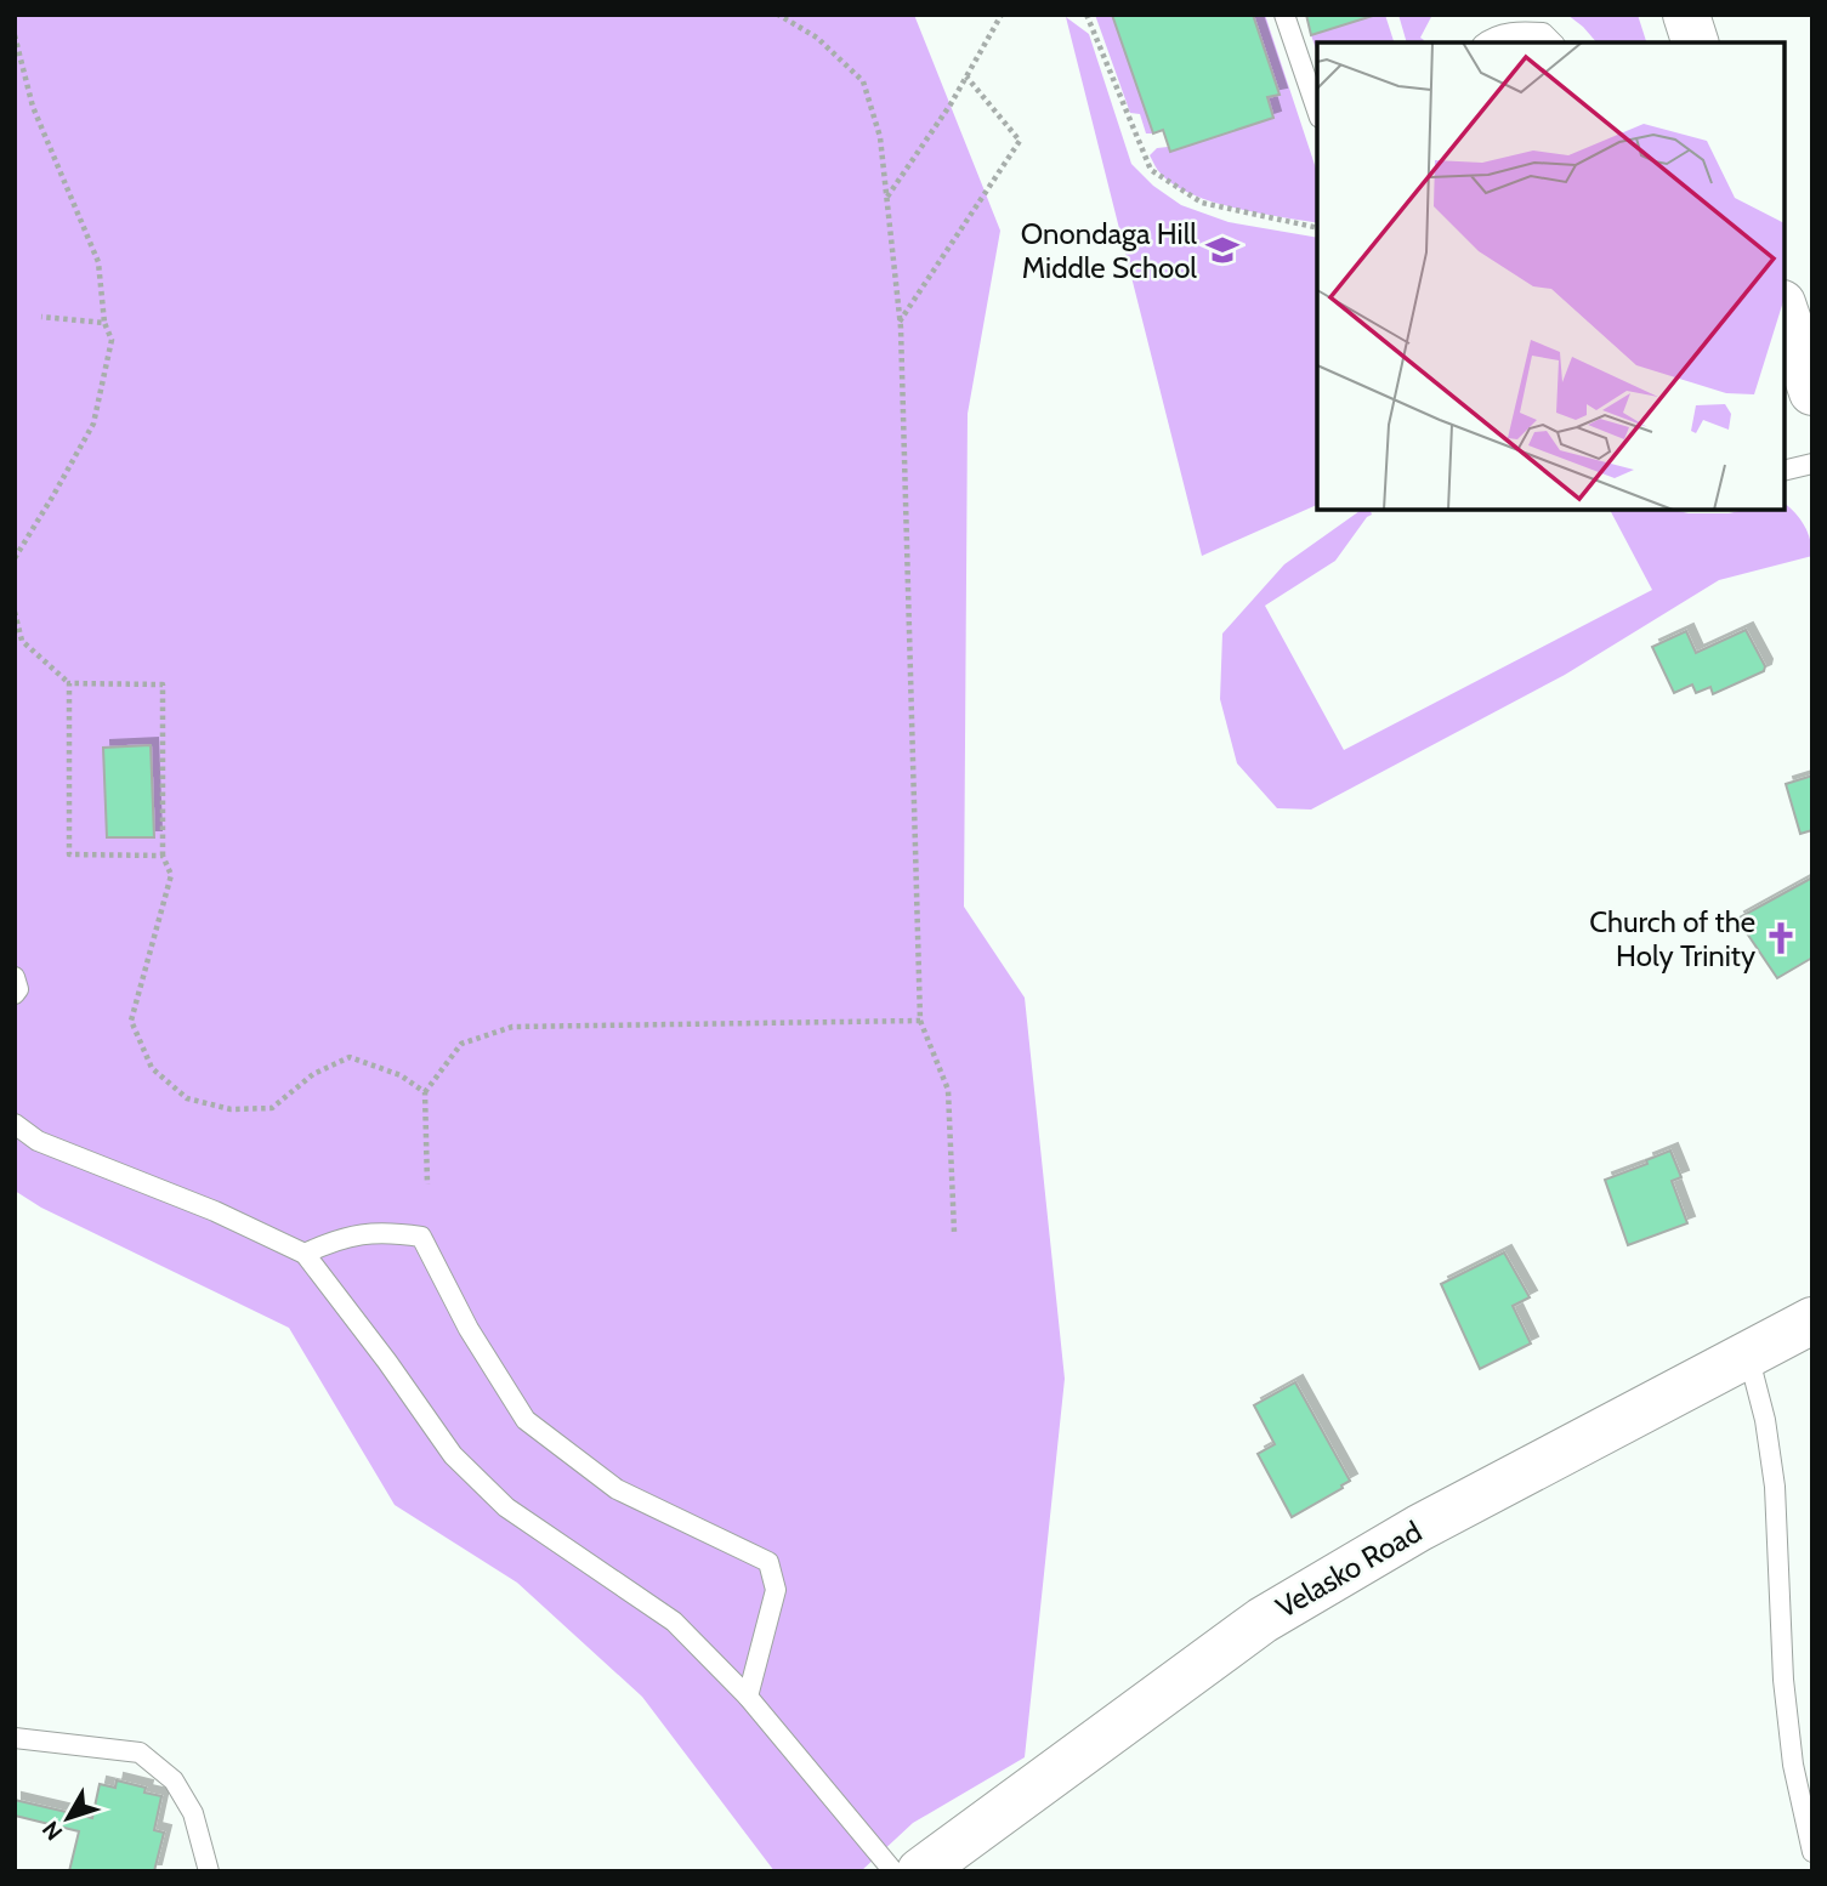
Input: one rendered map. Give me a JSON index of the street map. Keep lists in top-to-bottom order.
{
  "streets": {
    "street": ["Velasko Road"]
  },
  "places": {
    "school or university": ["Onondaga Hill Middle School"],
    "church": ["Church of the Holy Trinity"]
  },
  "north": "bottom left"
}
